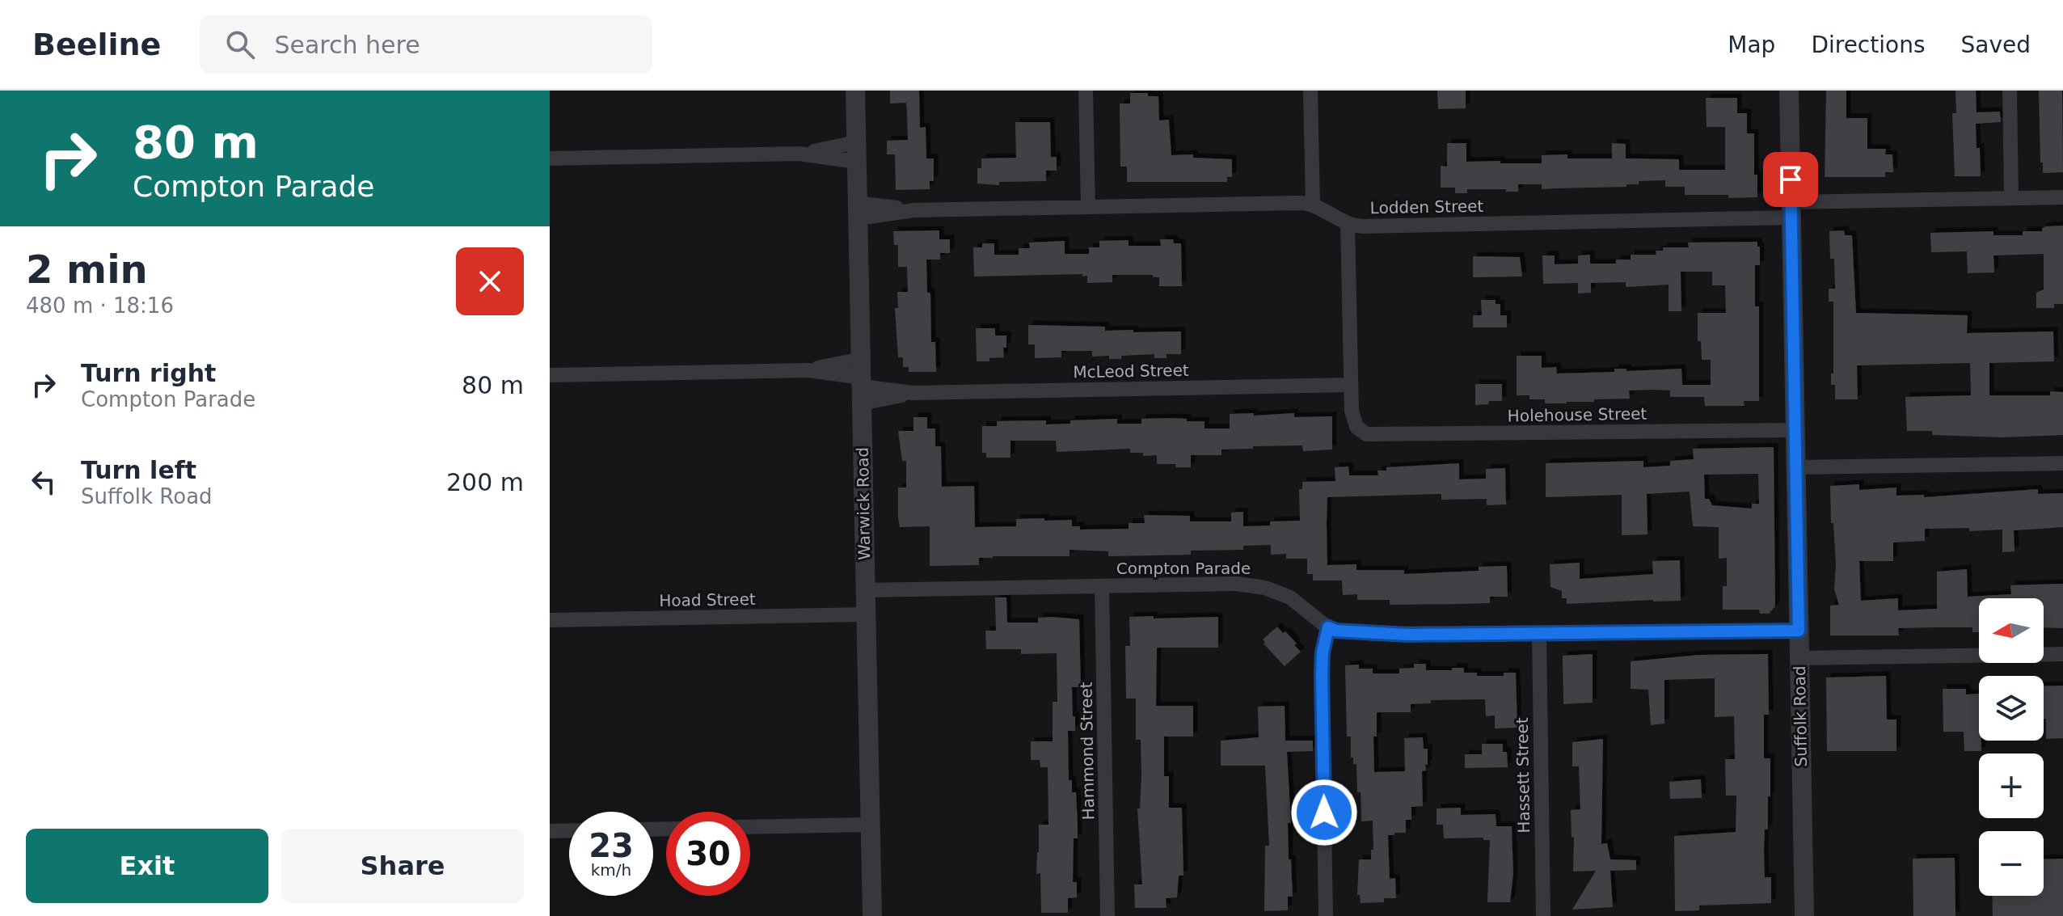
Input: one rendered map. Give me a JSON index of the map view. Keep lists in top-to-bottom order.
{
  "streets": {
    "street": [
      "Lodden Street",
      "McLeod Street",
      "Holehouse Street",
      "Warwick Road",
      "Compton Parade",
      "Hoad Street",
      "Suffolk Road",
      "Hammond Street",
      "Hassett Street"
    ]
  },
  "crossings": [
    ["Lodden Street", "Warwick Road"],
    ["Lodden Street", "Suffolk Road"],
    ["McLeod Street", "Holehouse Street"],
    ["McLeod Street", "Warwick Road"],
    ["Holehouse Street", "Suffolk Road"],
    ["Warwick Road", "Compton Parade"],
    ["Warwick Road", "Hoad Street"],
    ["Compton Parade", "Suffolk Road"],
    ["Compton Parade", "Hammond Street"],
    ["Compton Parade", "Hassett Street"]
  ],
  "north": "left",
  "page": {
    "header": "Beeline",
    "search": "Search here",
    "nav": ["Map", "Directions", "Saved"],
    "turn": ["80 m", "Compton Parade"],
    "heading": ["2 min", "480 m · 18:16"],
    "list": [
      {
        "name": "Turn right",
        "note": "Compton Parade",
        "value": "80 m"
      },
      {
        "name": "Turn left",
        "note": "Suffolk Road",
        "value": "200 m"
      }
    ],
    "map_buttons": ["+", "−"],
    "speed": "23 km/h",
    "limit": "30",
    "buttons": ["Exit", "Share"]
  }
}
